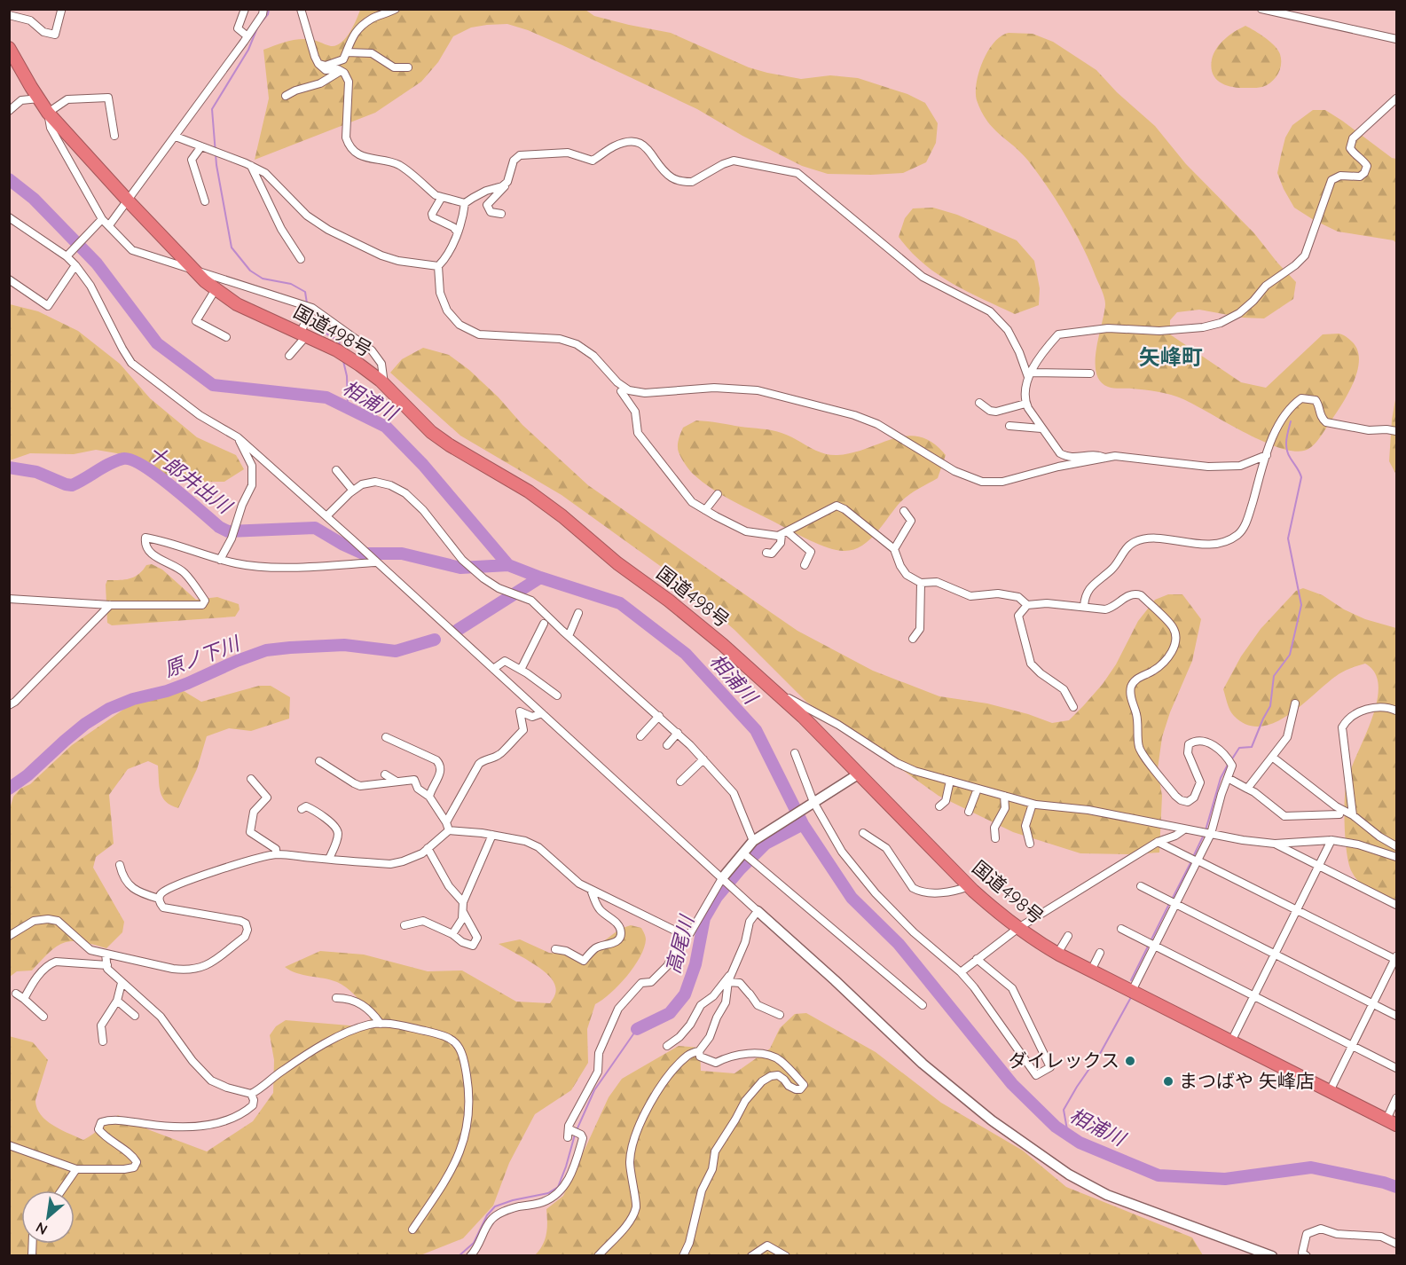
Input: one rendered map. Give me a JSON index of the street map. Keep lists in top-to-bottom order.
{
  "streets": {
    "highway": ["国道498号"]
  },
  "districts": ["矢峰町"],
  "water": [
    "相浦川",
    "十郎井出川",
    "原ノ下川",
    "高尾川"
  ],
  "places": ["ダイレックス", "まつばや 矢峰店"],
  "north": "bottom left"
}
